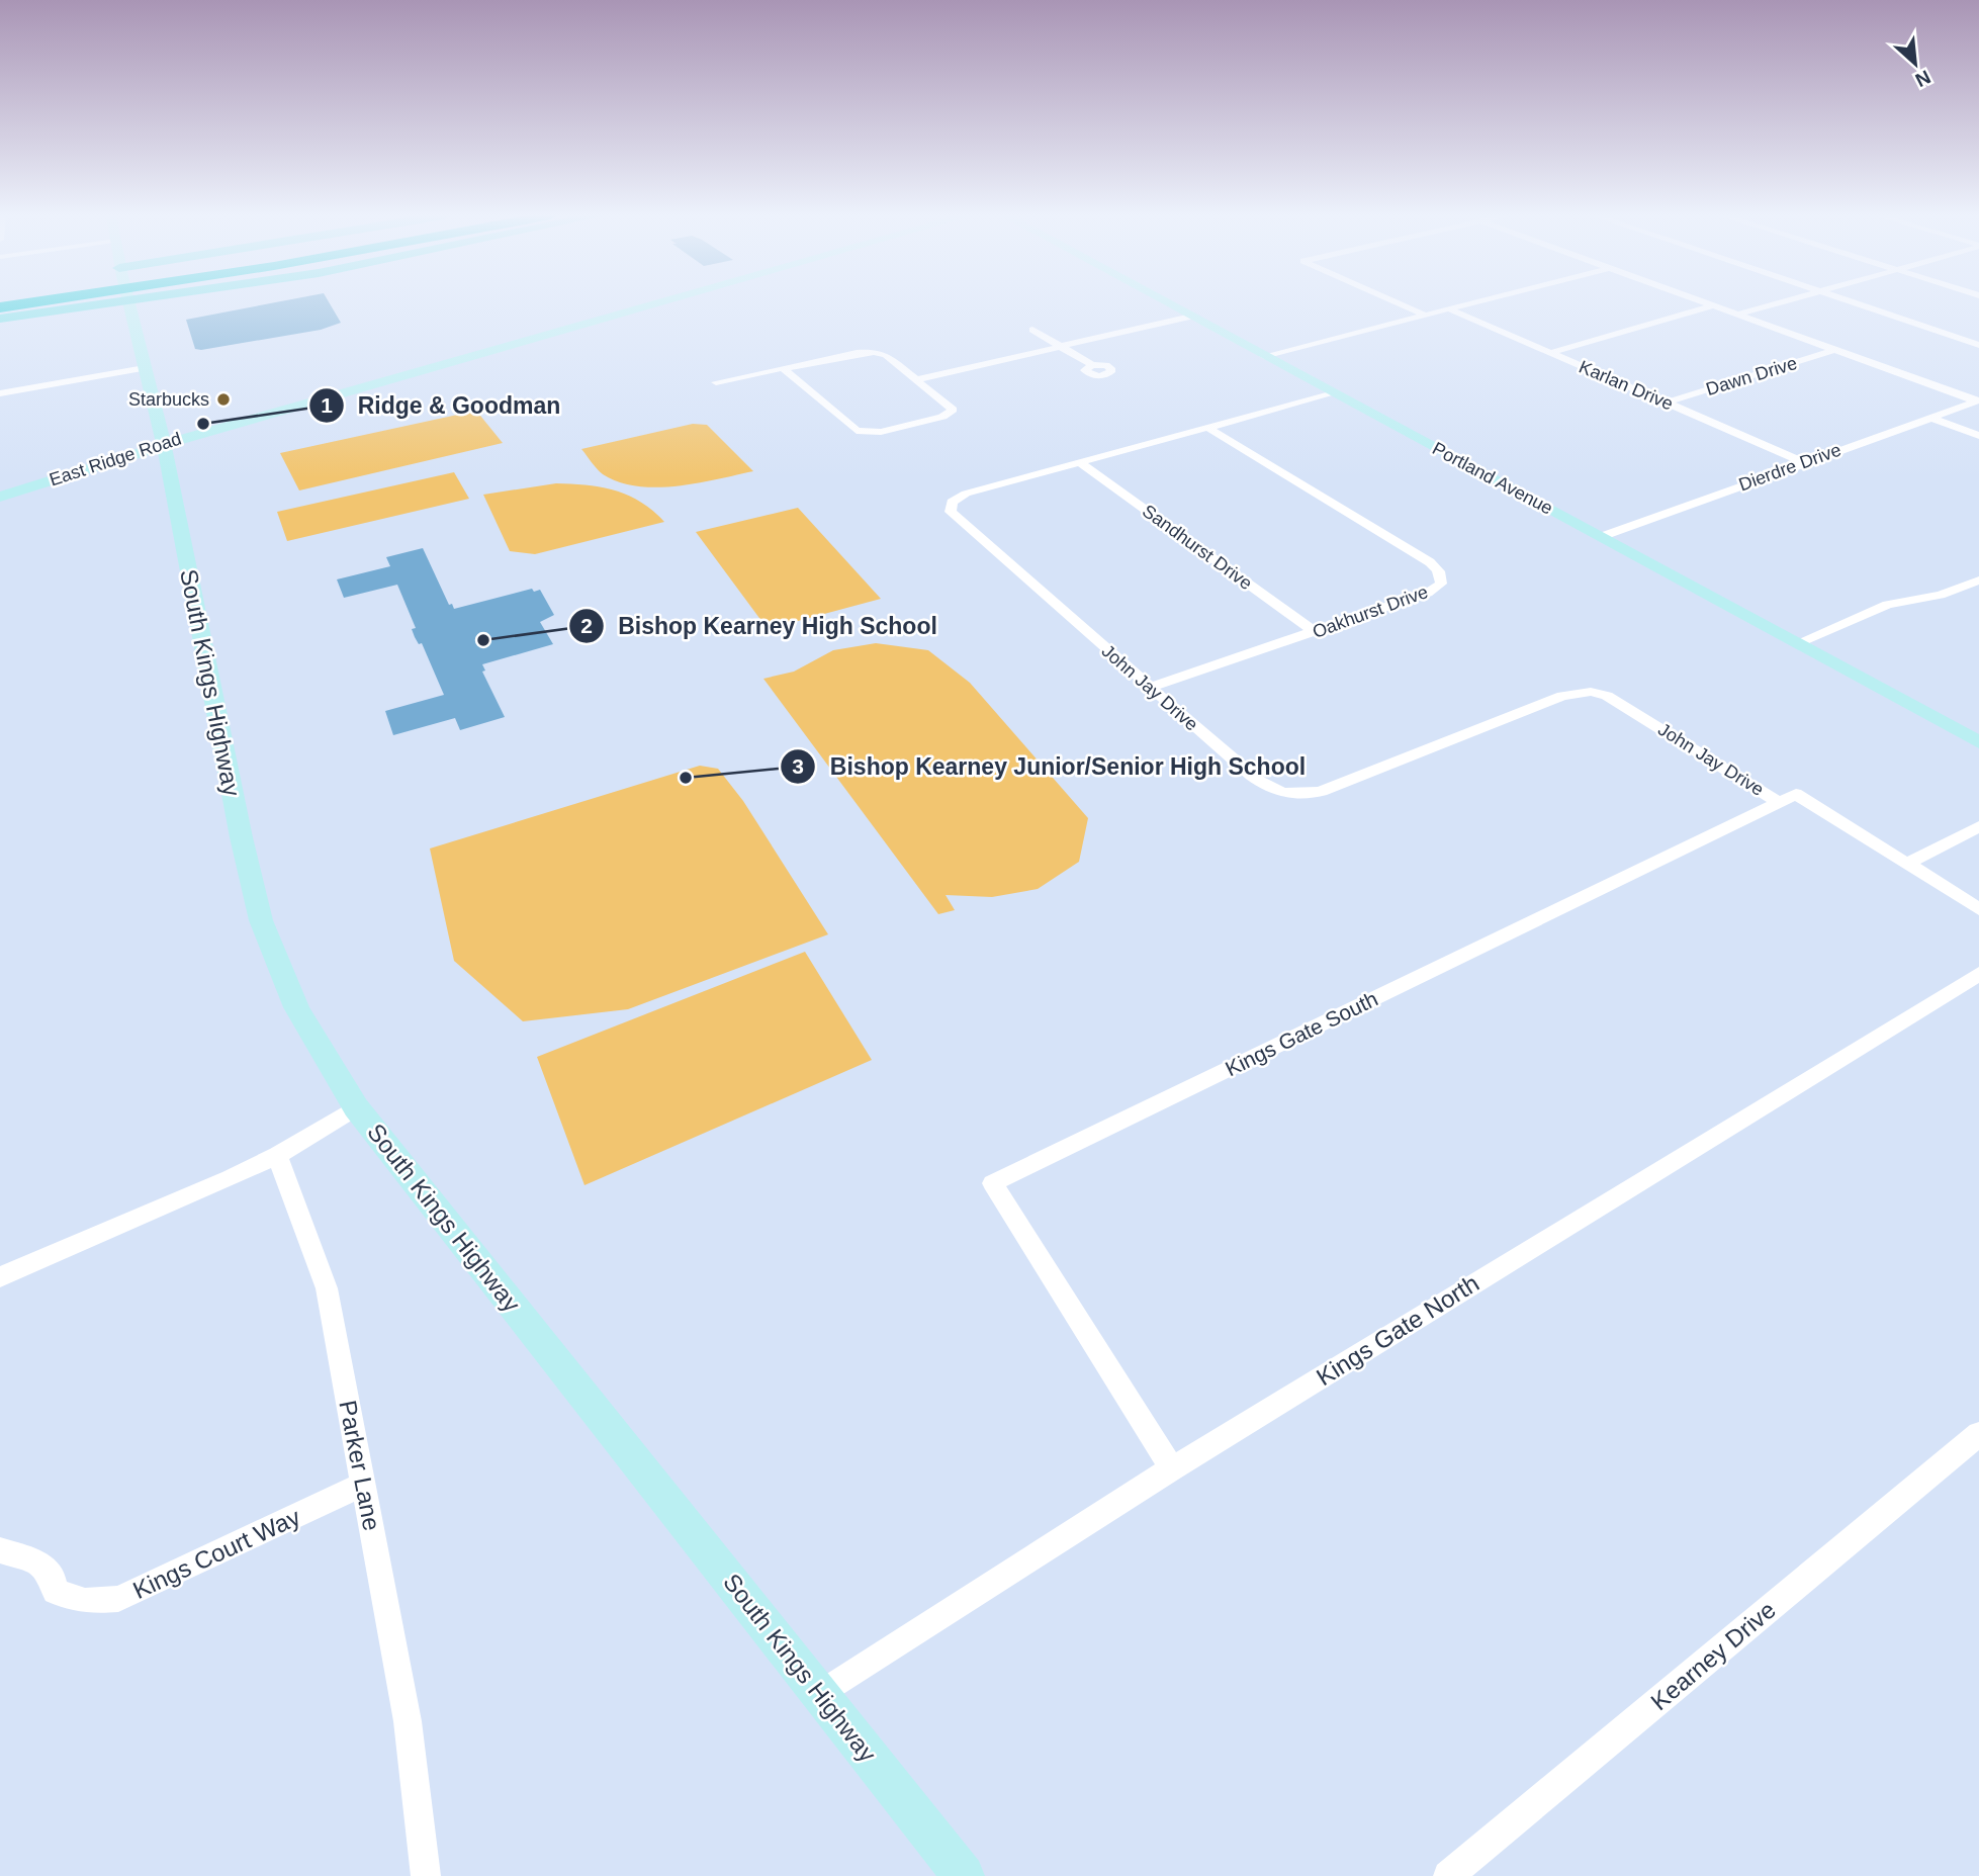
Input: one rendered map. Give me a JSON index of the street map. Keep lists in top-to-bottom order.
{
  "streets": {
    "main road": ["East Ridge Road", "Portland Avenue", "South Kings Highway"],
    "street": [
      "Dawn Drive",
      "Karlan Drive",
      "Dierdre Drive",
      "Sandhurst Drive",
      "Oakhurst Drive",
      "John Jay Drive",
      "Kings Gate South",
      "Kings Gate North",
      "Parker Lane",
      "Kings Court Way",
      "Kearney Drive"
    ]
  },
  "crossings": [
    ["Dawn Drive", "Karlan Drive"],
    ["Karlan Drive", "Dierdre Drive"],
    ["East Ridge Road", "South Kings Highway"],
    ["Dierdre Drive", "Portland Avenue"],
    ["Portland Avenue", "John Jay Drive"],
    ["Sandhurst Drive", "Oakhurst Drive"],
    ["Sandhurst Drive", "John Jay Drive"],
    ["Oakhurst Drive", "John Jay Drive"],
    ["South Kings Highway", "Kings Gate North"],
    ["John Jay Drive", "Kings Gate South"],
    ["Kings Gate South", "Kings Gate North"],
    ["Parker Lane", "Kings Court Way"]
  ],
  "places": [
    "Starbucks",
    "Ridge & Goodman",
    "Bishop Kearney High School",
    "Bishop Kearney Junior/Senior High School"
  ],
  "north": "bottom right"
}
